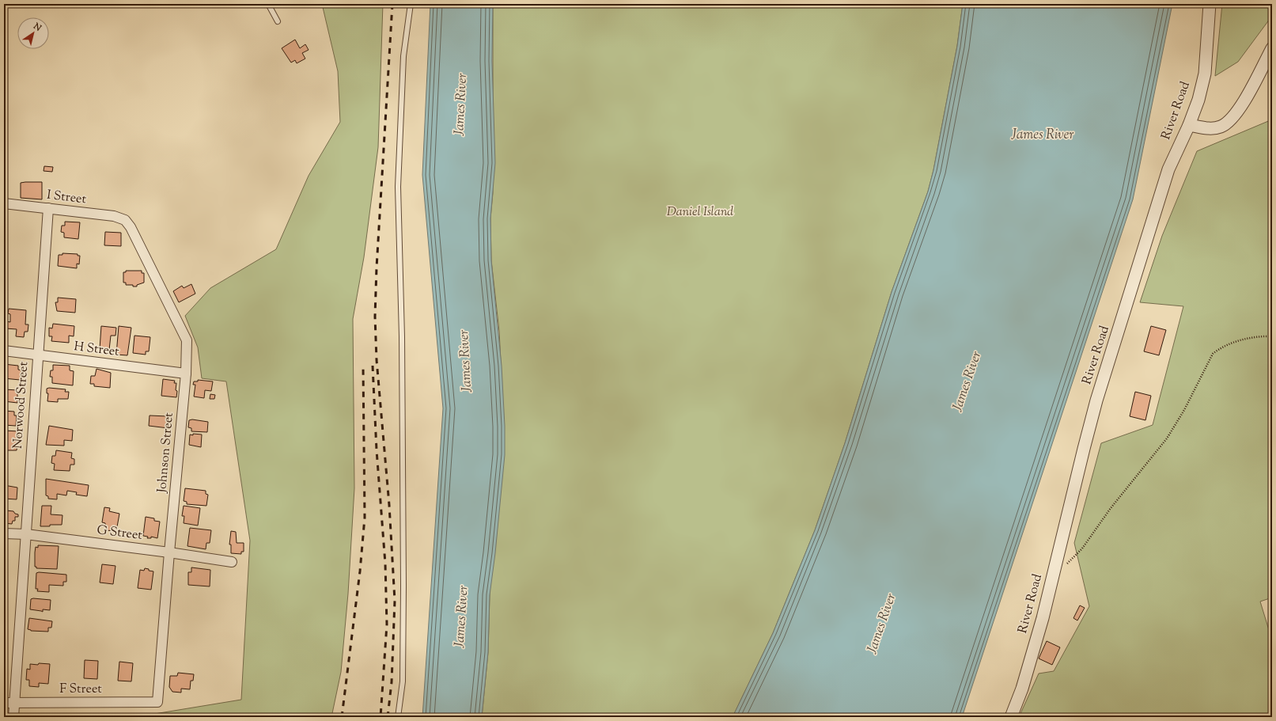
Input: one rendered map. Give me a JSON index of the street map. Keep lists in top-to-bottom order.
{
  "streets": {
    "street": [
      "River Road",
      "I Street",
      "H Street",
      "Norwood Street",
      "Johnson Street",
      "G Street",
      "F Street"
    ]
  },
  "crossings": [
    ["I Street", "Norwood Street"],
    ["I Street", "Johnson Street"],
    ["H Street", "Norwood Street"],
    ["H Street", "Johnson Street"],
    ["Norwood Street", "G Street"],
    ["Norwood Street", "F Street"],
    ["Johnson Street", "G Street"],
    ["Johnson Street", "F Street"]
  ],
  "water": ["James River"],
  "parks": ["Daniel Island"],
  "north": "top right"
}
